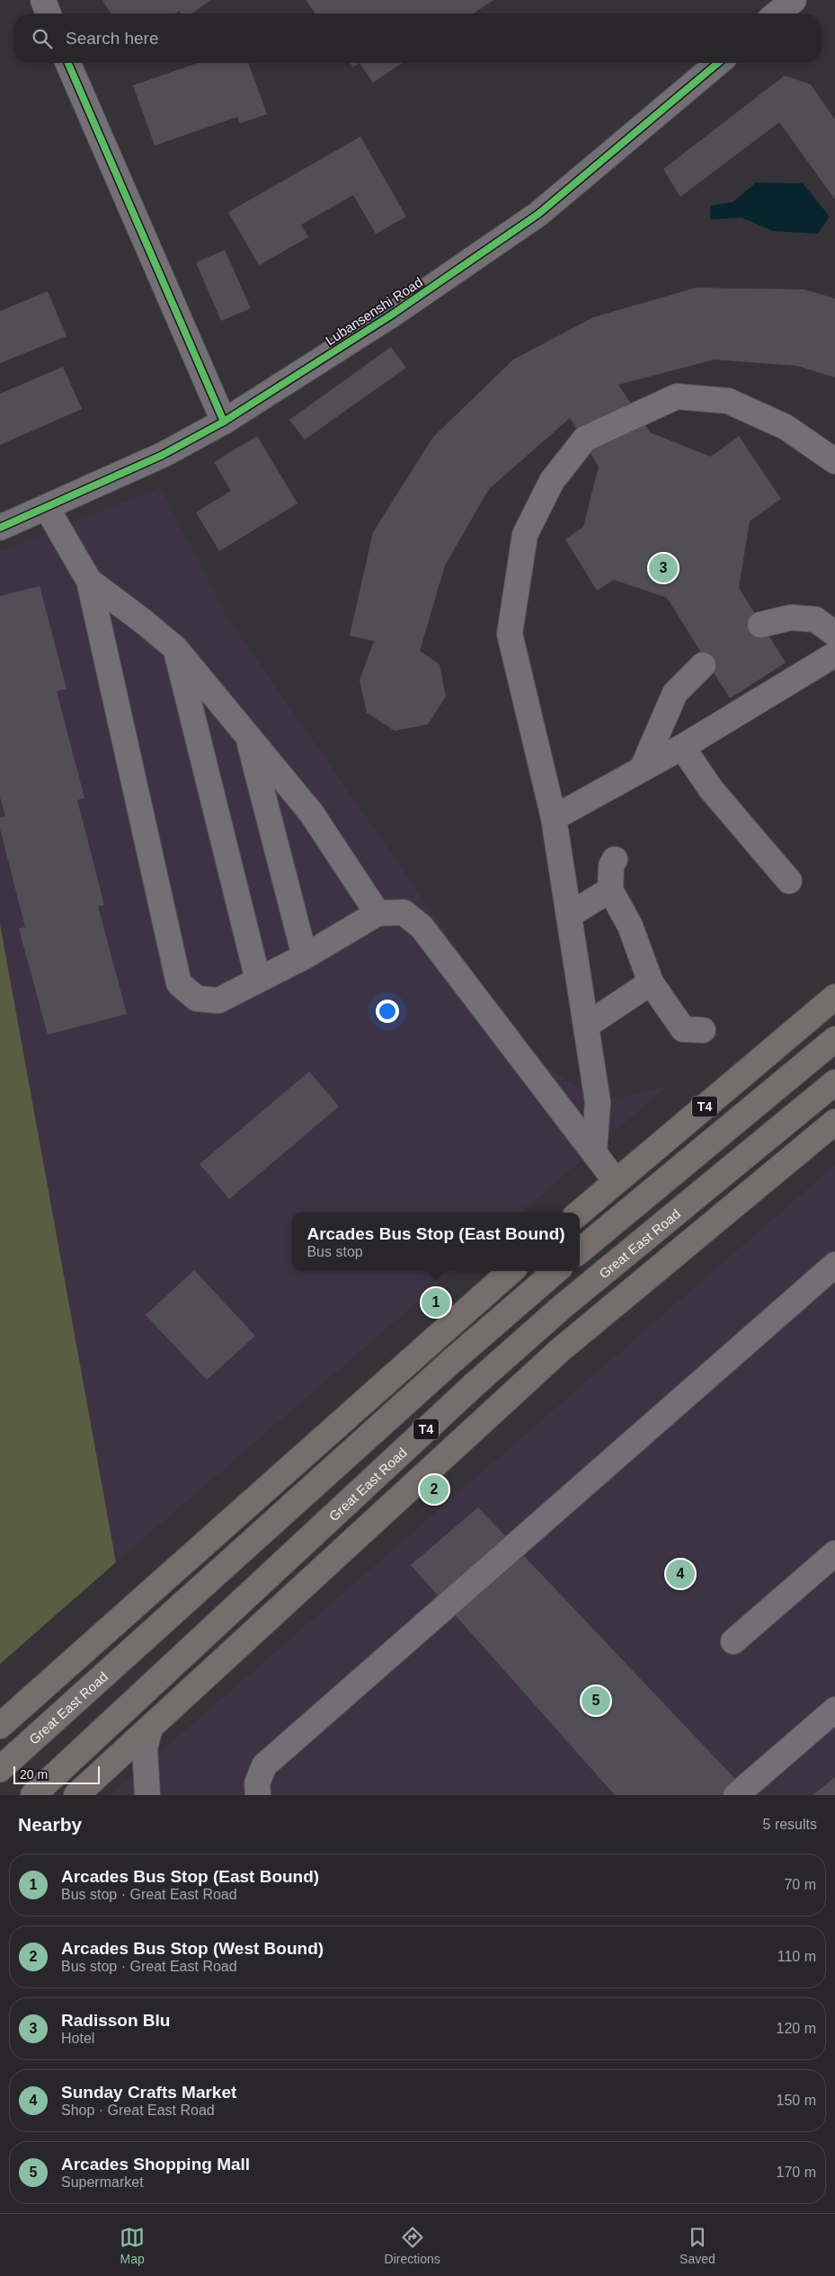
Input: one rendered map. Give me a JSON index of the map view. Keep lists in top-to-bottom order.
{
  "streets": {
    "main road": ["T4", "Great East Road"],
    "street": ["Lubansenshi Road"]
  },
  "scale_bar": "20 m",
  "page": {
    "search": "Search here",
    "pins": [
      "3",
      "1",
      "2",
      "4",
      "5"
    ],
    "popup": ["Arcades Bus Stop (East Bound)", "Bus stop"],
    "scale": "20 m",
    "heading": ["Nearby", "5 results"],
    "list": [
      {
        "mark": "1",
        "name": "Arcades Bus Stop (East Bound)",
        "note": "Bus stop · Great East Road",
        "value": "70 m"
      },
      {
        "mark": "2",
        "name": "Arcades Bus Stop (West Bound)",
        "note": "Bus stop · Great East Road",
        "value": "110 m"
      },
      {
        "mark": "3",
        "name": "Radisson Blu",
        "note": "Hotel",
        "value": "120 m"
      },
      {
        "mark": "4",
        "name": "Sunday Crafts Market",
        "note": "Shop · Great East Road",
        "value": "150 m"
      },
      {
        "mark": "5",
        "name": "Arcades Shopping Mall",
        "note": "Supermarket",
        "value": "170 m"
      }
    ],
    "nav": ["Map", "Directions", "Saved"]
  }
}
